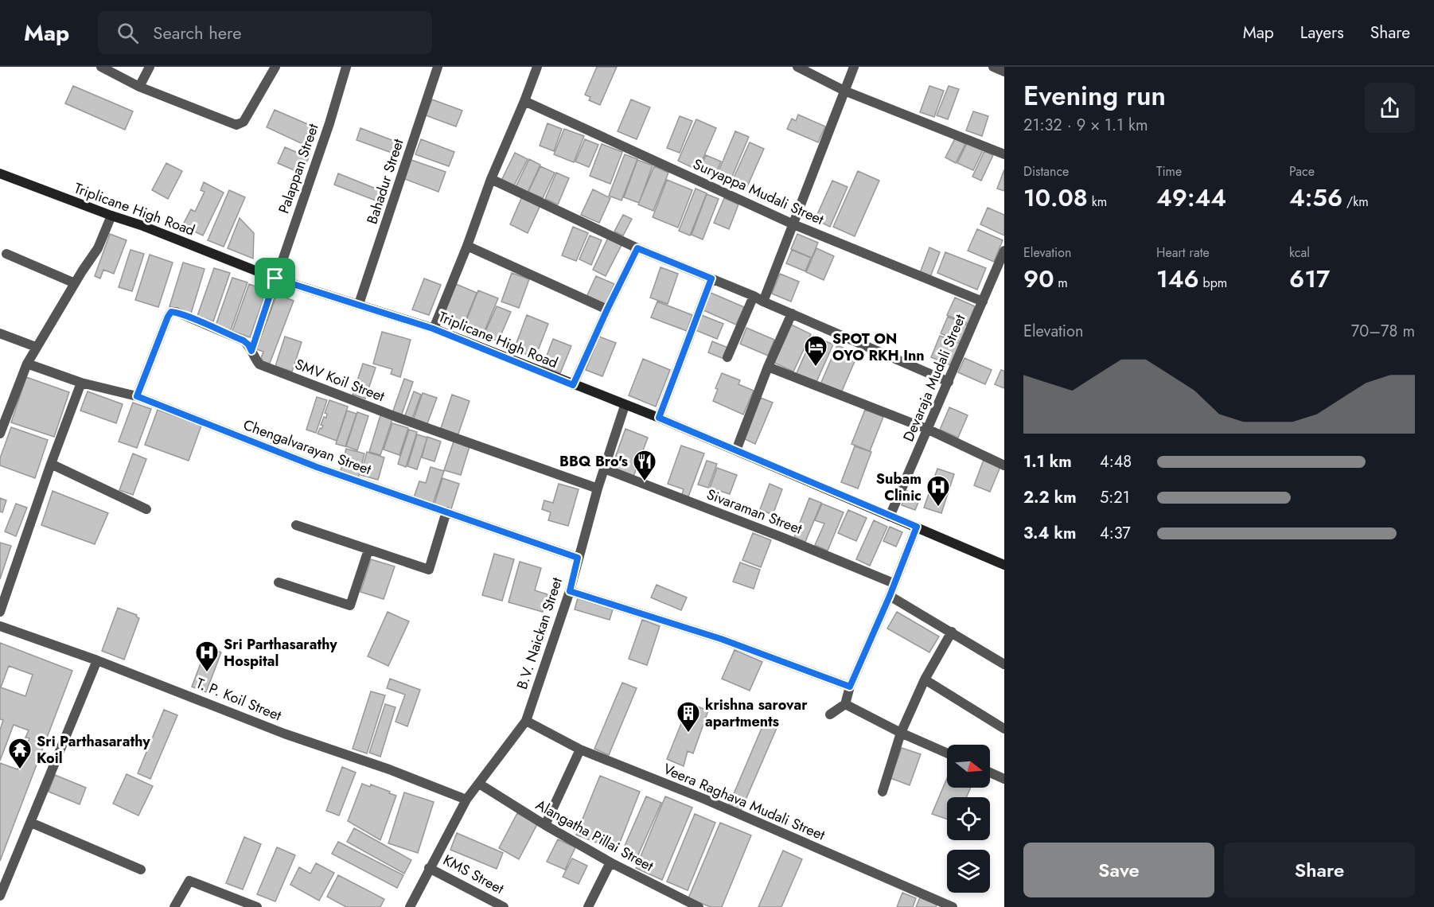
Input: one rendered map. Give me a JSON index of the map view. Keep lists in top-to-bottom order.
{
  "streets": {
    "main road": ["Triplicane High Road"],
    "street": [
      "Palappan Street",
      "Bahadur Street",
      "Suryappa Mudali Street",
      "Devaraja Mudali Street",
      "SMV Koil Street",
      "Chengalvarayan Street",
      "Sivaraman Street",
      "B.V. Naickan Street",
      "T. P. Koil Street",
      "Veera Raghava Mudali Street",
      "Alangatha Pillai Street",
      "KMS Street"
    ]
  },
  "crossings": [
    ["Palappan Street", "Triplicane High Road"],
    ["Palappan Street", "SMV Koil Street"],
    ["Bahadur Street", "Triplicane High Road"],
    ["Suryappa Mudali Street", "Devaraja Mudali Street"],
    ["Triplicane High Road", "Devaraja Mudali Street"],
    ["Triplicane High Road", "B.V. Naickan Street"],
    ["SMV Koil Street", "Chengalvarayan Street"],
    ["SMV Koil Street", "B.V. Naickan Street"],
    ["Chengalvarayan Street", "B.V. Naickan Street"],
    ["Sivaraman Street", "B.V. Naickan Street"],
    ["B.V. Naickan Street", "T. P. Koil Street"],
    ["B.V. Naickan Street", "Veera Raghava Mudali Street"],
    ["B.V. Naickan Street", "Alangatha Pillai Street"],
    ["B.V. Naickan Street", "KMS Street"]
  ],
  "places": {
    "hotel": ["SPOT ON OYO RKH Inn"],
    "restaurant": ["BBQ Bro's"],
    "hospital": ["Subam Clinic", "Sri Parthasarathy Hospital"],
    "building": ["krishna sarovar apartments"],
    "temple": ["Sri Parthasarathy Koil"]
  },
  "north": "right",
  "page": {
    "header": "Map",
    "search": "Search here",
    "nav": ["Map", "Layers", "Share"],
    "heading": ["Evening run", "21:32 · 9 × 1.1 km"],
    "stats": [
      ["Distance", "10.08 km"],
      ["Time", "49:44"],
      ["Pace", "4:56 /km"],
      ["Elevation", "90 m"],
      ["Heart rate", "146 bpm"],
      ["kcal", "617"]
    ],
    "chart": ["Elevation", "70–78 m"],
    "list": [
      {
        "name": "1.1 km",
        "note": "4:48"
      },
      {
        "name": "2.2 km",
        "note": "5:21"
      },
      {
        "name": "3.4 km",
        "note": "4:37"
      }
    ],
    "buttons": ["Save", "Share"]
  }
}
